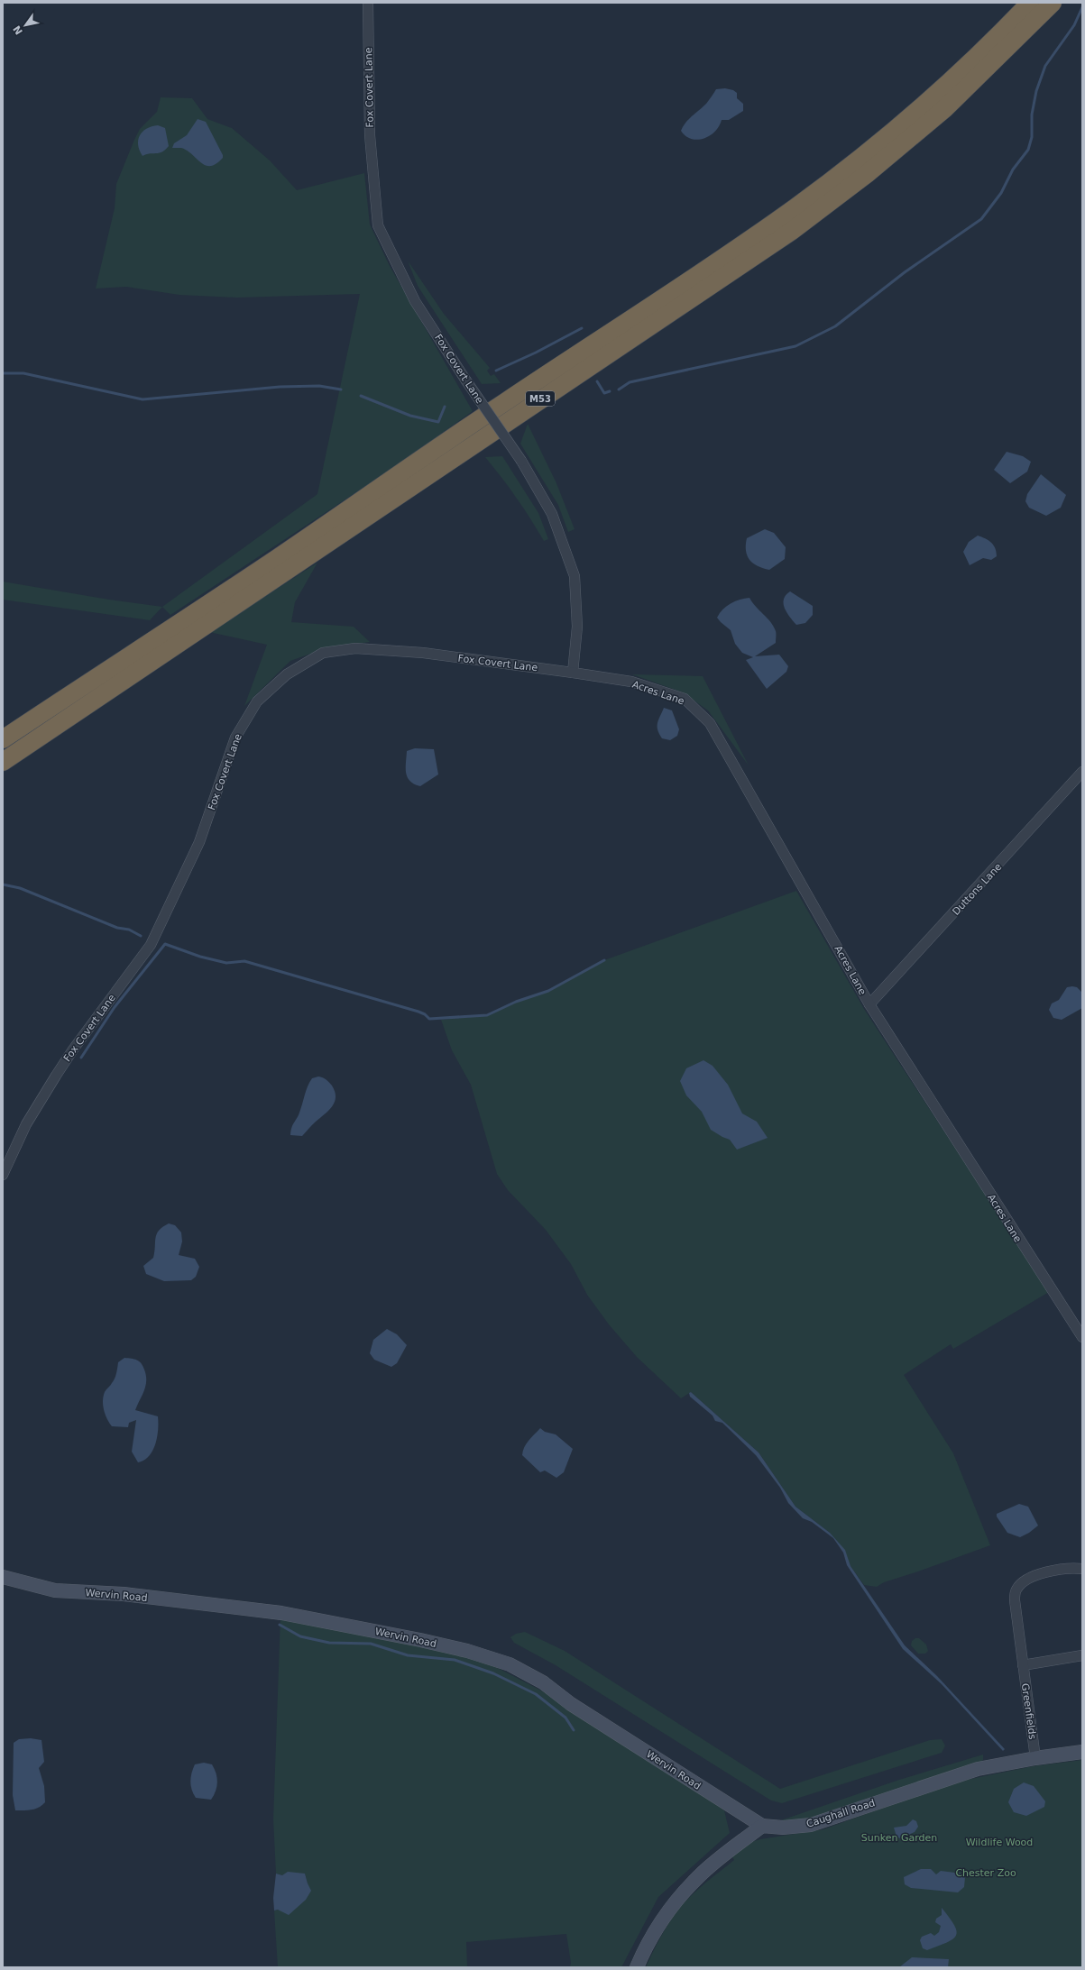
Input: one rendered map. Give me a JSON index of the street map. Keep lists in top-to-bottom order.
{
  "streets": {
    "highway": ["M53"],
    "street": [
      "Fox Covert Lane",
      "Acres Lane",
      "Duttons Lane",
      "Wervin Road",
      "Greenfields",
      "Caughall Road"
    ]
  },
  "crossings": [
    ["Fox Covert Lane", "Acres Lane"],
    ["Acres Lane", "Duttons Lane"],
    ["Wervin Road", "Caughall Road"],
    ["Greenfields", "Caughall Road"]
  ],
  "parks": ["Sunken Garden", "Wildlife Wood", "Chester Zoo"],
  "north": "bottom left"
}
